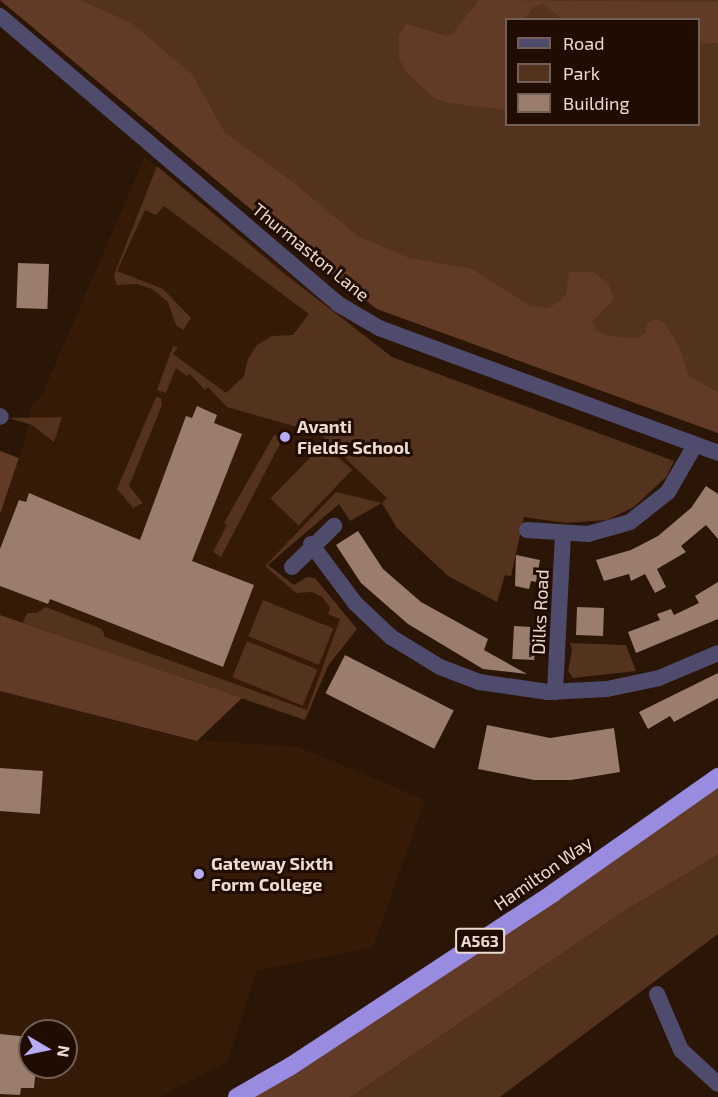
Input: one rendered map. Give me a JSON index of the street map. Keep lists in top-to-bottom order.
{
  "streets": {
    "highway": ["Hamilton Way", "A563"],
    "street": ["Thurmaston Lane", "Dilks Road"]
  },
  "places": ["Avanti Fields School", "Gateway Sixth Form College"],
  "legend": ["Road", "Park", "Building"],
  "north": "right"
}
